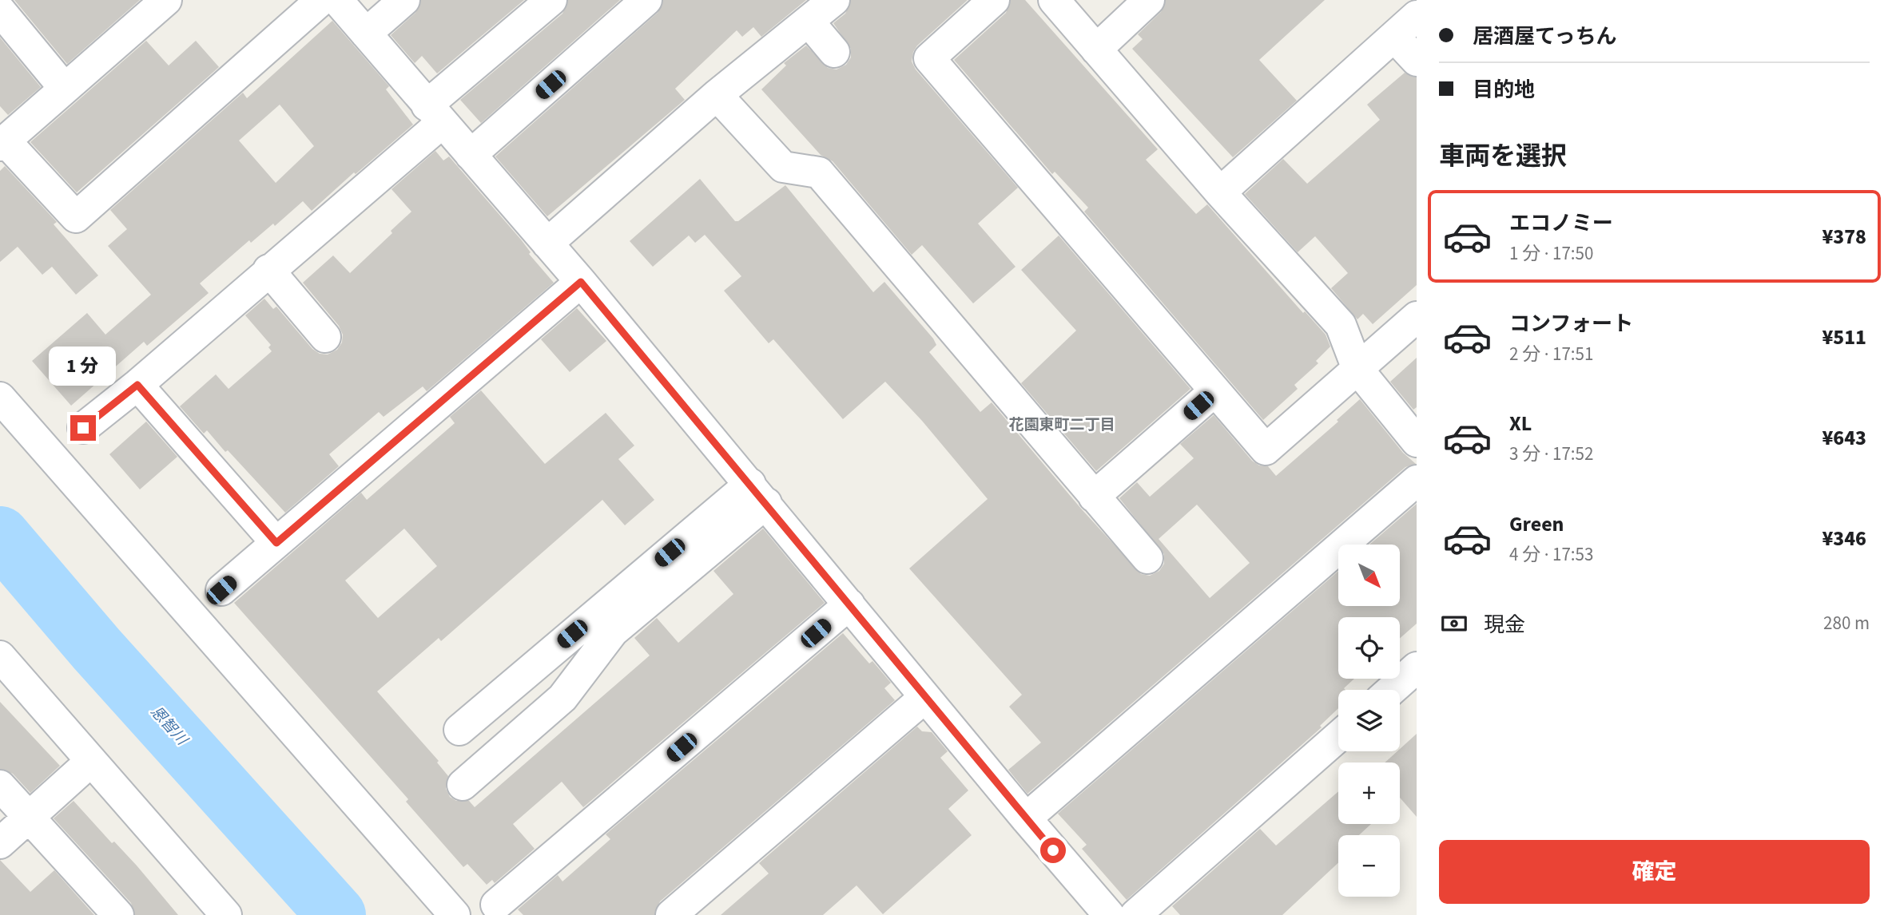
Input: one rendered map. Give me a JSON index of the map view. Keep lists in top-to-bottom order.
{
  "districts": ["花園東町二丁目"],
  "water": ["恩智川"],
  "north": "bottom right",
  "page": {
    "banner": ["居酒屋てっちん", "目的地"],
    "heading": "車両を選択",
    "list": [
      {
        "name": "エコノミー",
        "note": "1 分 · 17:50",
        "value": "¥378"
      },
      {
        "name": "コンフォート",
        "note": "2 分 · 17:51",
        "value": "¥511"
      },
      {
        "name": "XL",
        "note": "3 分 · 17:52",
        "value": "¥643"
      },
      {
        "name": "Green",
        "note": "4 分 · 17:53",
        "value": "¥346"
      }
    ],
    "bubble": "1 分",
    "map_buttons": ["+", "−"],
    "pay": ["現金", "280 m"],
    "buttons": "確定"
  }
}
